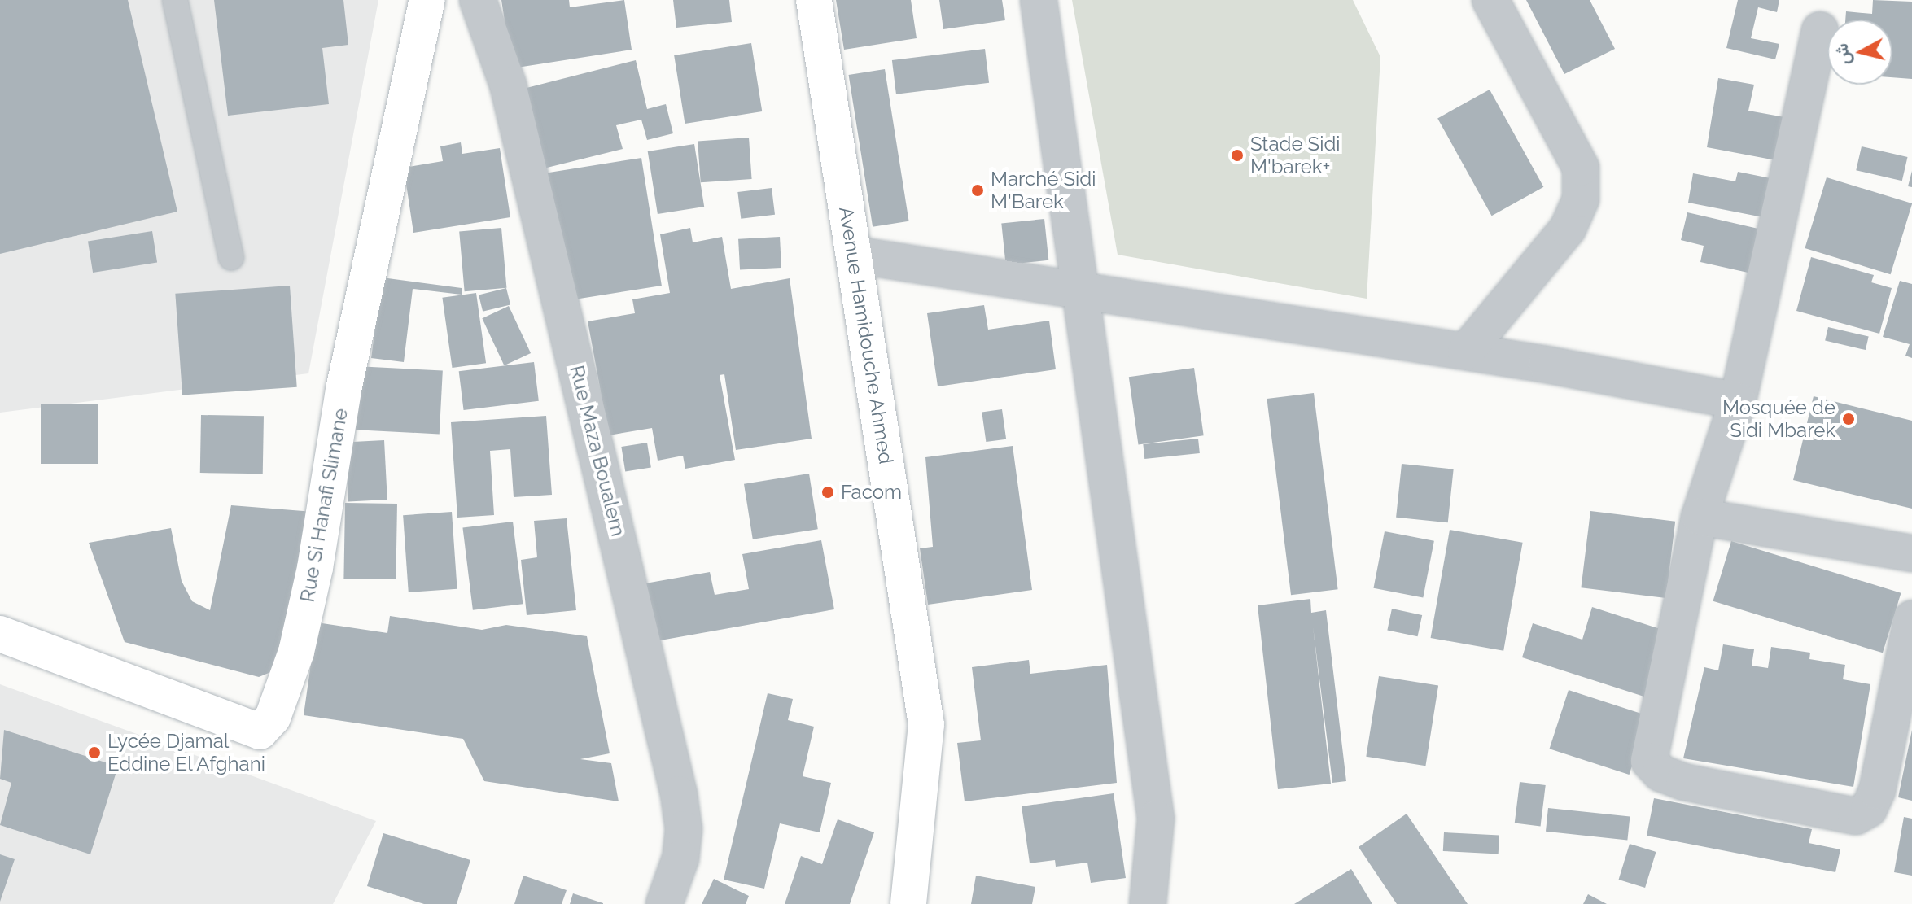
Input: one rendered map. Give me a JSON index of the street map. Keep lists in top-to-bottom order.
{
  "streets": {
    "street": ["Avenue Hamidouche Ahmed", "Rue Maza Boualem", "Rue Si Hanafi Slimane"]
  },
  "places": [
    "Stade Sidi M'barek+",
    "Marché Sidi M'Barek",
    "Mosquée de Sidi Mbarek",
    "Facom",
    "Lycée Djamal Eddine El Afghani"
  ],
  "north": "left"
}
